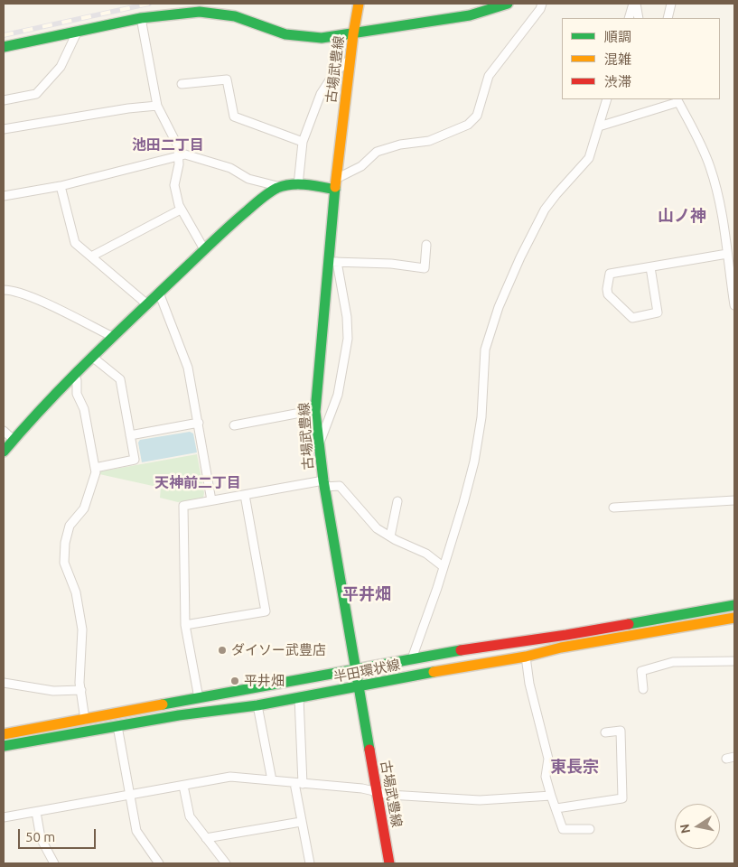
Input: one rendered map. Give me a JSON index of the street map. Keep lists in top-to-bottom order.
{
  "streets": {
    "main road": ["古場武豊線", "半田環状線"]
  },
  "crossings": [
    ["古場武豊線", "半田環状線"]
  ],
  "districts": [
    "池田二丁目",
    "山ノ神",
    "天神前二丁目",
    "平井畑",
    "東長宗"
  ],
  "places": ["ダイソー武豊店", "平井畑"],
  "legend": ["順調", "混雑", "渋滞"],
  "scale_bar": "50 m",
  "north": "left"
}
